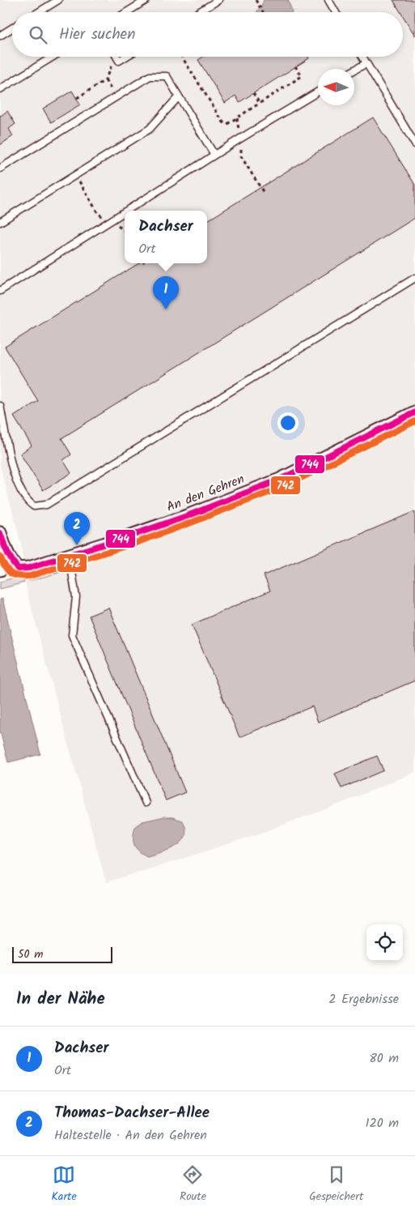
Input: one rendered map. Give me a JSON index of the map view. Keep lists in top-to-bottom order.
{
  "streets": {
    "street": ["An den Gehren"]
  },
  "lines": ["transit line 744", "transit line 742"],
  "scale_bar": "50 m",
  "north": "left",
  "page": {
    "search": "Hier suchen",
    "popup": ["Dachser", "Ort"],
    "pins": ["1", "2"],
    "scale": "50 m",
    "heading": ["In der Nähe", "2 Ergebnisse"],
    "list": [
      {
        "mark": "1",
        "name": "Dachser",
        "note": "Ort",
        "value": "80 m"
      },
      {
        "mark": "2",
        "name": "Thomas-Dachser-Allee",
        "note": "Haltestelle · An den Gehren",
        "value": "120 m"
      }
    ],
    "nav": ["Karte", "Route", "Gespeichert"]
  }
}
